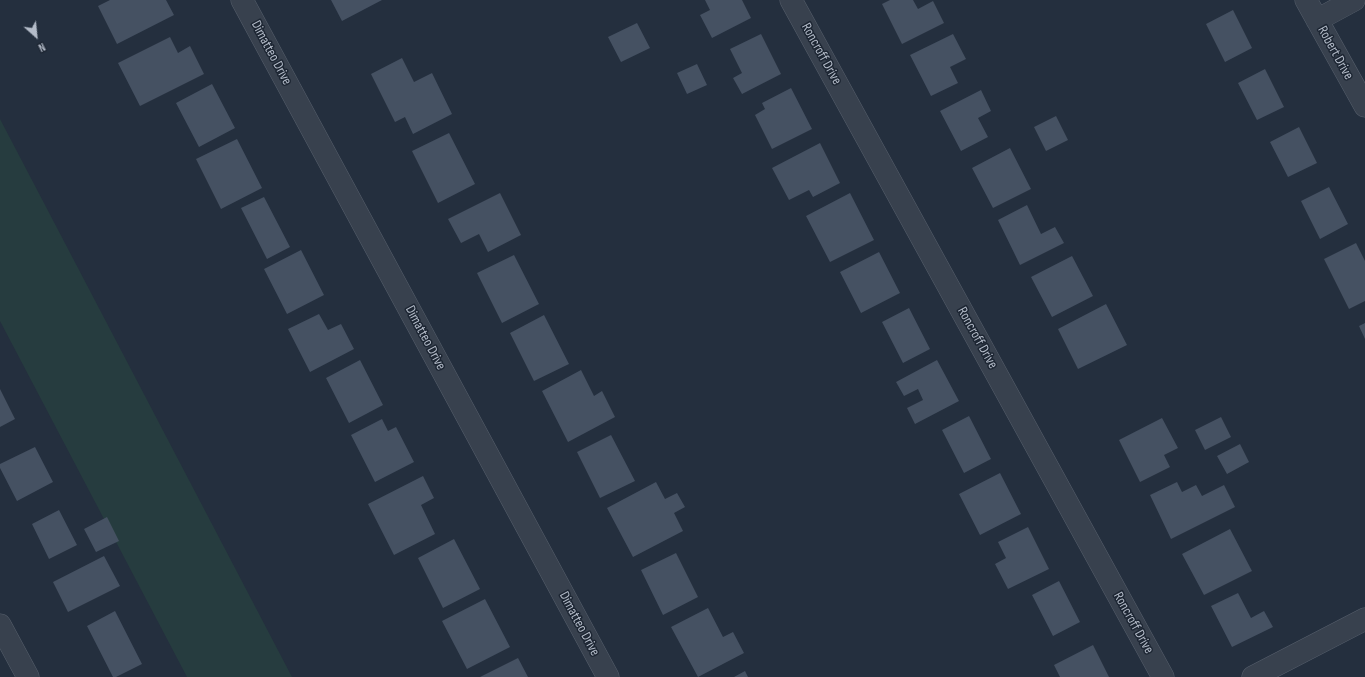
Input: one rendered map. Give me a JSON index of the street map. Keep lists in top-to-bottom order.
{
  "streets": {
    "street": ["Dimatteo Drive", "Robert Drive", "Roncroff Drive"]
  },
  "north": "bottom right"
}
